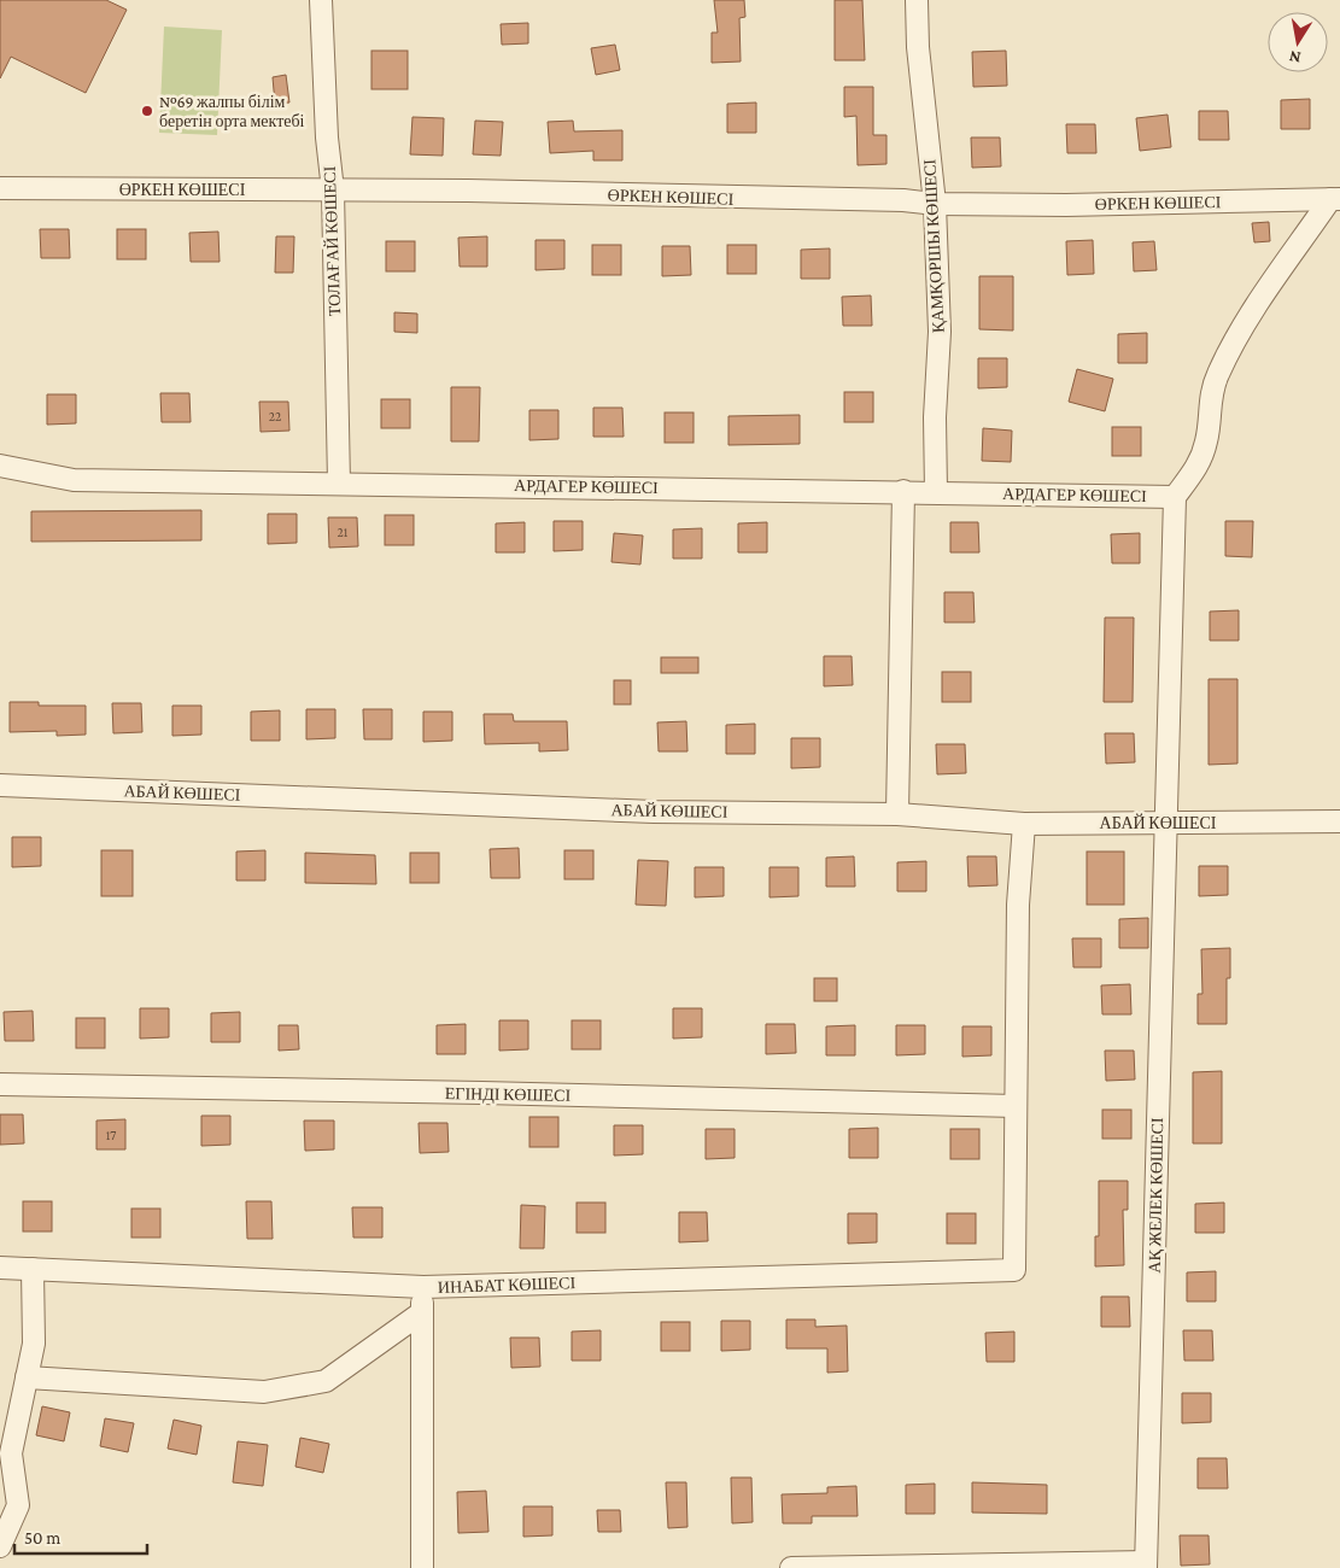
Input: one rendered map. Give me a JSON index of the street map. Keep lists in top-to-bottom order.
{
  "streets": {
    "street": [
      "ӨРКЕН КӨШЕСІ",
      "ТОЛАҒАЙ КӨШЕСІ",
      "ҚАМҚОРШЫ КӨШЕСІ",
      "АРДАГЕР КӨШЕСІ",
      "АБАЙ КӨШЕСІ",
      "ЕГІНДІ КӨШЕСІ",
      "АҚ ЖЕЛЕК КӨШЕСІ",
      "ИНАБАТ КӨШЕСІ"
    ]
  },
  "crossings": [
    ["ӨРКЕН КӨШЕСІ", "ТОЛАҒАЙ КӨШЕСІ"],
    ["ӨРКЕН КӨШЕСІ", "ҚАМҚОРШЫ КӨШЕСІ"],
    ["ТОЛАҒАЙ КӨШЕСІ", "АРДАГЕР КӨШЕСІ"],
    ["ҚАМҚОРШЫ КӨШЕСІ", "АРДАГЕР КӨШЕСІ"],
    ["АРДАГЕР КӨШЕСІ", "АҚ ЖЕЛЕК КӨШЕСІ"],
    ["АБАЙ КӨШЕСІ", "АҚ ЖЕЛЕК КӨШЕСІ"],
    ["ЕГІНДІ КӨШЕСІ", "ИНАБАТ КӨШЕСІ"]
  ],
  "places": ["№69 жалпы білім беретін орта мектебі"],
  "house_numbers": ["22", "21", "17"],
  "scale_bar": "50 m",
  "north": "bottom"
}
